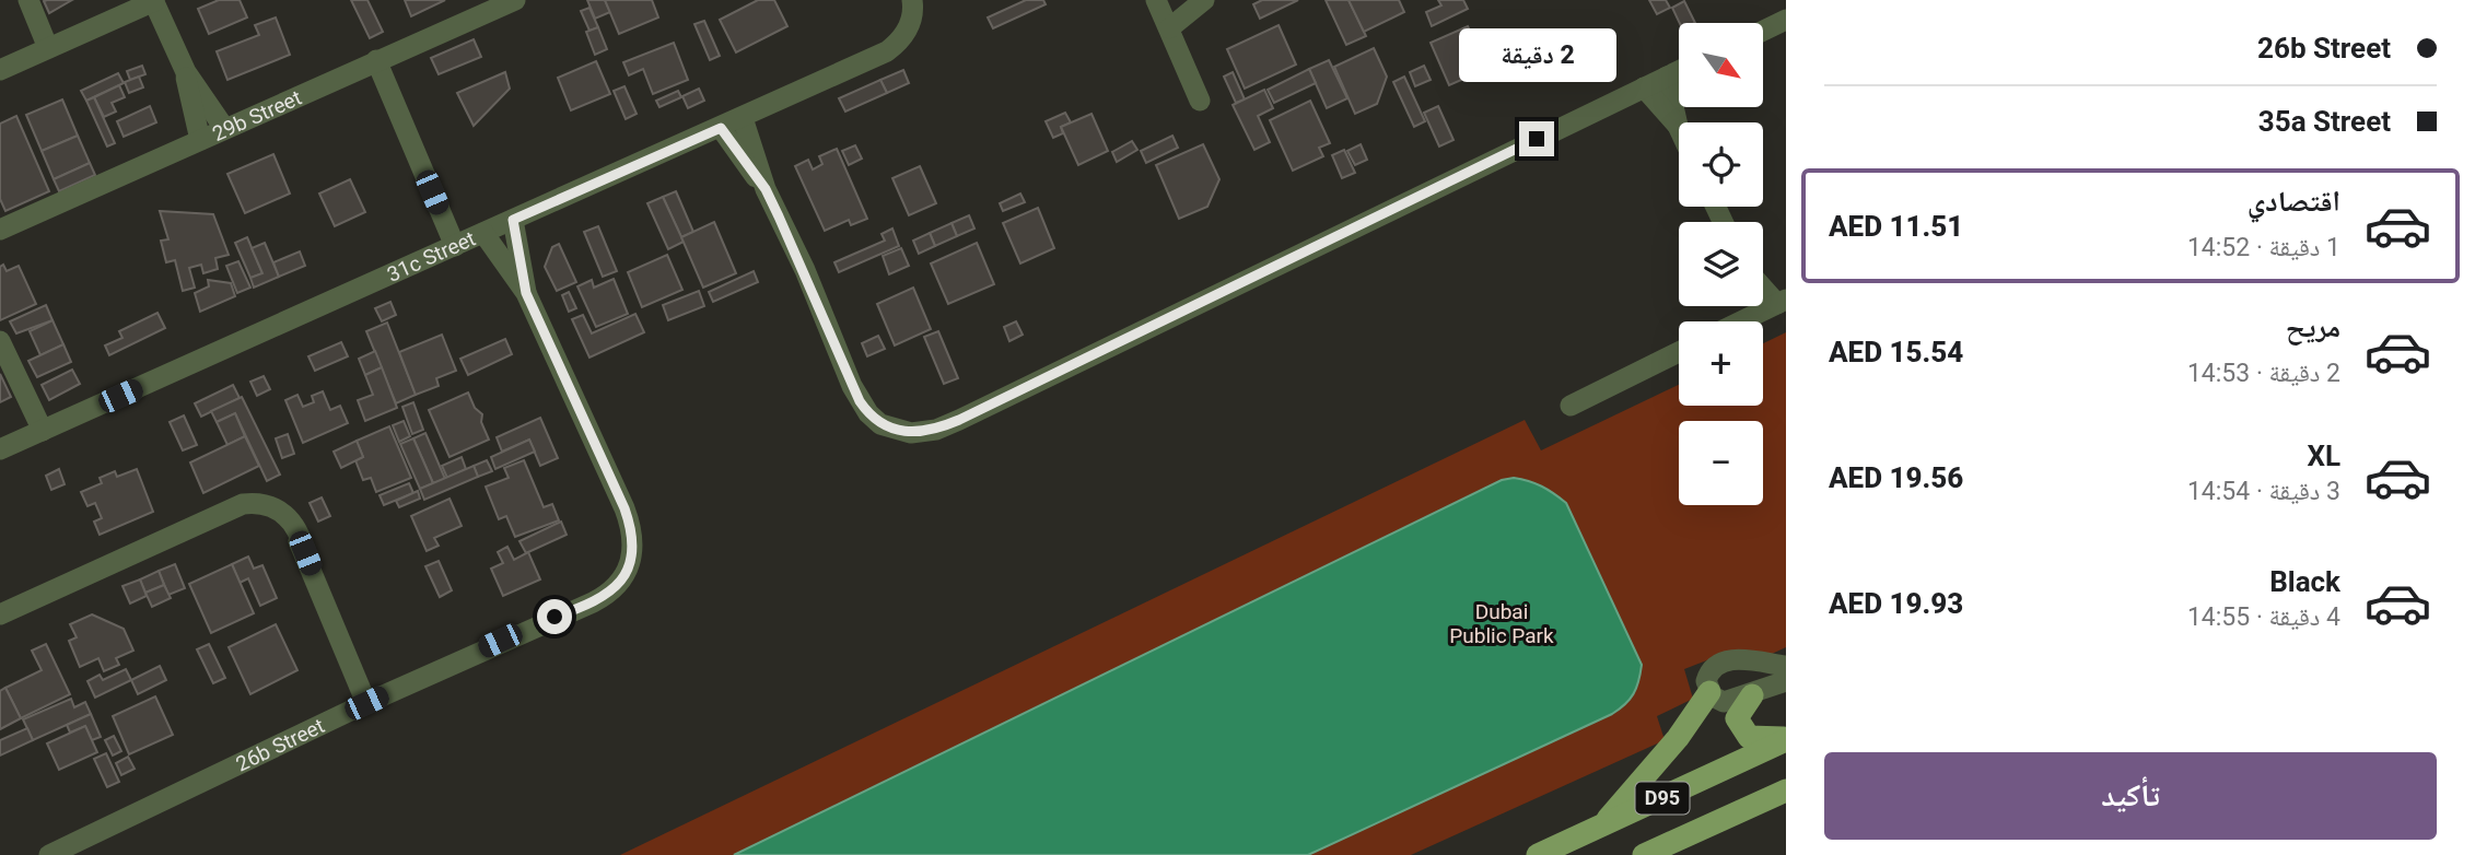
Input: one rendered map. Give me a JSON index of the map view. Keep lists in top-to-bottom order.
{
  "streets": {
    "main road": ["D95"],
    "street": ["29b Street", "31c Street", "26b Street"]
  },
  "crossings": [
    ["31c Street", "26b Street"]
  ],
  "parks": ["Dubai Public Park"],
  "north": "bottom right",
  "page": {
    "banner": ["26b Street", "35a Street"],
    "map_buttons": ["+", "−"],
    "bubble": "2 دقيقة",
    "list": [
      {
        "name": "اقتصادي",
        "note": "1 دقيقة · 14:52",
        "value": "AED 11.51"
      },
      {
        "name": "مريح",
        "note": "2 دقيقة · 14:53",
        "value": "AED 15.54"
      },
      {
        "name": "XL",
        "note": "3 دقيقة · 14:54",
        "value": "AED 19.56"
      },
      {
        "name": "Black",
        "note": "4 دقيقة · 14:55",
        "value": "AED 19.93"
      }
    ],
    "buttons": "تأكيد"
  }
}
